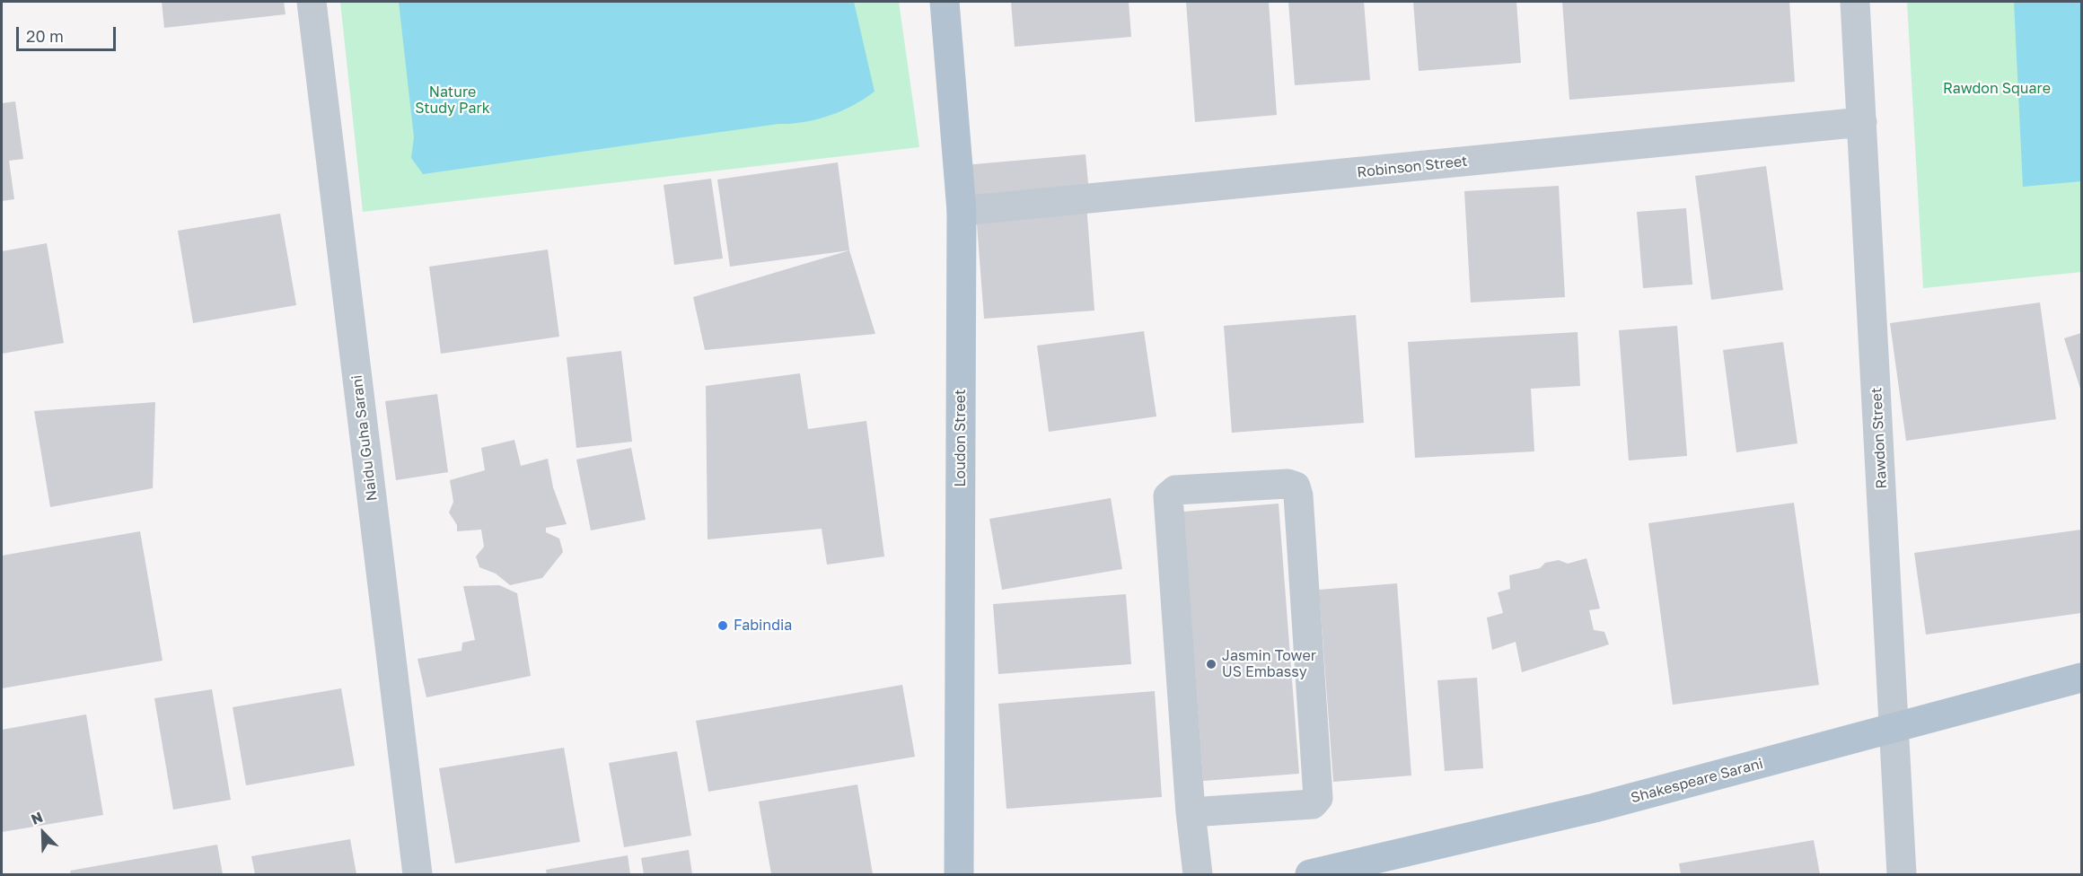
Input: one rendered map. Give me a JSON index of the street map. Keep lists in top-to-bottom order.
{
  "streets": {
    "main road": ["Loudon Street", "Shakespeare Sarani"],
    "street": ["Robinson Street", "Naidu Guha Sarani", "Rawdon Street"]
  },
  "crossings": [
    ["Robinson Street", "Loudon Street"],
    ["Robinson Street", "Rawdon Street"],
    ["Rawdon Street", "Shakespeare Sarani"]
  ],
  "parks": ["Rawdon Square", "Nature Study Park"],
  "places": ["Fabindia", "Jasmin Tower US Embassy"],
  "scale_bar": "20 m",
  "north": "top left"
}
